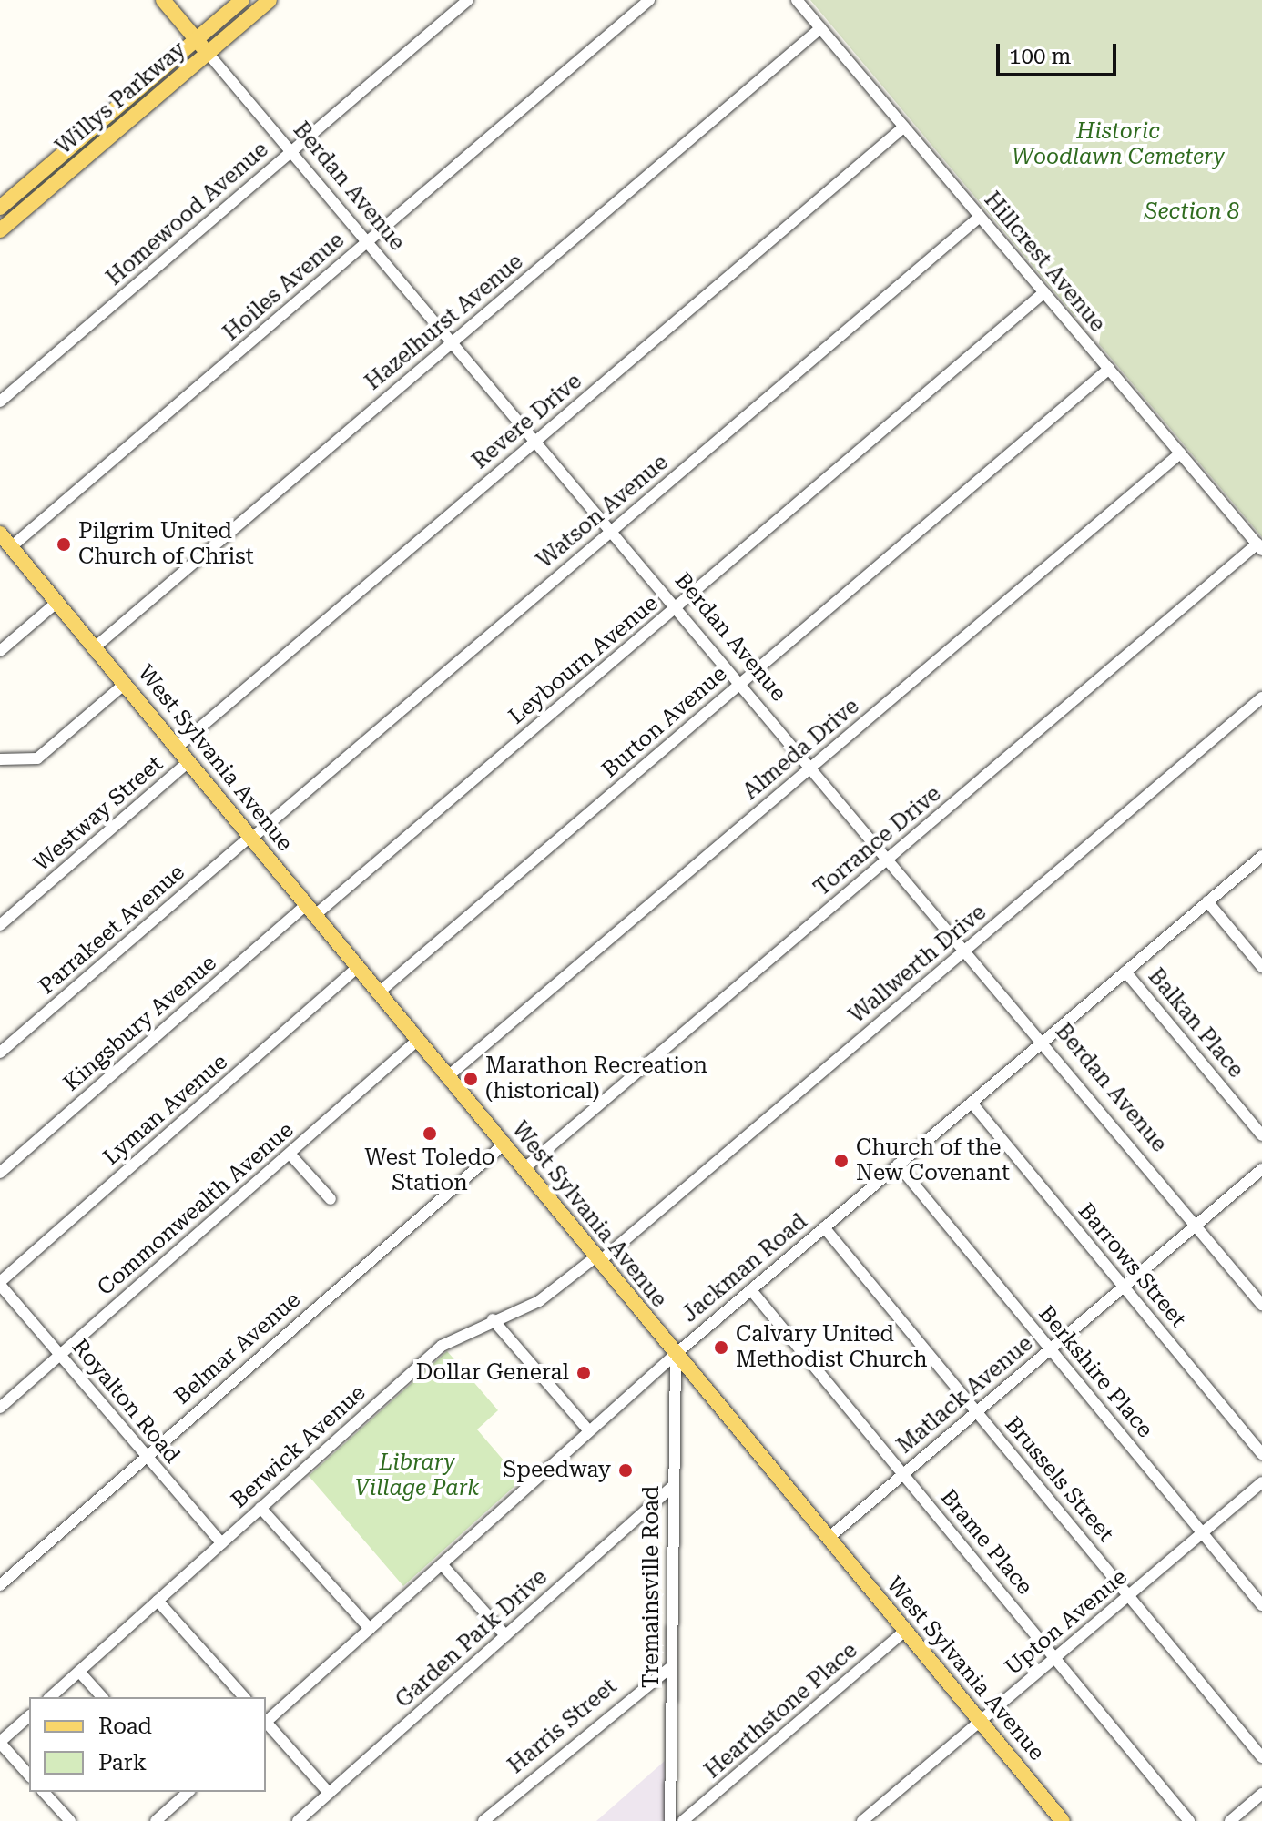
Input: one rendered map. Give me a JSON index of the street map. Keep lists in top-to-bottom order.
{
  "streets": {
    "main road": ["Willys Parkway", "Berdan Avenue", "West Sylvania Avenue"],
    "street": [
      "Homewood Avenue",
      "Hillcrest Avenue",
      "Hoiles Avenue",
      "Hazelhurst Avenue",
      "Revere Drive",
      "Watson Avenue",
      "Leybourn Avenue",
      "Burton Avenue",
      "Almeda Drive",
      "Westway Street",
      "Torrance Drive",
      "Parrakeet Avenue",
      "Wallwerth Drive",
      "Kingsbury Avenue",
      "Balkan Place",
      "Lyman Avenue",
      "Commonwealth Avenue",
      "Barrows Street",
      "Jackman Road",
      "Belmar Avenue",
      "Berkshire Place",
      "Matlack Avenue",
      "Royalton Road",
      "Berwick Avenue",
      "Brussels Street",
      "Brame Place",
      "Tremainsville Road",
      "Upton Avenue",
      "Garden Park Drive",
      "Hearthstone Place",
      "Harris Street"
    ]
  },
  "crossings": [
    ["Willys Parkway", "Berdan Avenue"],
    ["Berdan Avenue", "Homewood Avenue"],
    ["Berdan Avenue", "Hoiles Avenue"],
    ["Berdan Avenue", "Hazelhurst Avenue"],
    ["Berdan Avenue", "Revere Drive"],
    ["Berdan Avenue", "Watson Avenue"],
    ["Berdan Avenue", "Leybourn Avenue"],
    ["Berdan Avenue", "Burton Avenue"],
    ["Berdan Avenue", "Almeda Drive"],
    ["Berdan Avenue", "Torrance Drive"],
    ["Berdan Avenue", "Wallwerth Drive"],
    ["Berdan Avenue", "Jackman Road"],
    ["Berdan Avenue", "Matlack Avenue"],
    ["Hillcrest Avenue", "Hazelhurst Avenue"],
    ["Hillcrest Avenue", "Revere Drive"],
    ["Hillcrest Avenue", "Watson Avenue"],
    ["Hillcrest Avenue", "Leybourn Avenue"],
    ["Hillcrest Avenue", "Burton Avenue"],
    ["Hillcrest Avenue", "Almeda Drive"],
    ["Hillcrest Avenue", "Torrance Drive"],
    ["Hoiles Avenue", "West Sylvania Avenue"],
    ["Hazelhurst Avenue", "West Sylvania Avenue"],
    ["Revere Drive", "West Sylvania Avenue"],
    ["Watson Avenue", "West Sylvania Avenue"],
    ["Watson Avenue", "Parrakeet Avenue"],
    ["Leybourn Avenue", "West Sylvania Avenue"],
    ["Leybourn Avenue", "Kingsbury Avenue"],
    ["Burton Avenue", "West Sylvania Avenue"],
    ["Almeda Drive", "West Sylvania Avenue"],
    ["West Sylvania Avenue", "Westway Street"],
    ["West Sylvania Avenue", "Torrance Drive"],
    ["West Sylvania Avenue", "Parrakeet Avenue"],
    ["West Sylvania Avenue", "Wallwerth Drive"],
    ["West Sylvania Avenue", "Kingsbury Avenue"],
    ["West Sylvania Avenue", "Lyman Avenue"],
    ["West Sylvania Avenue", "Commonwealth Avenue"],
    ["West Sylvania Avenue", "Jackman Road"],
    ["West Sylvania Avenue", "Belmar Avenue"],
    ["West Sylvania Avenue", "Matlack Avenue"],
    ["West Sylvania Avenue", "Berwick Avenue"],
    ["West Sylvania Avenue", "Tremainsville Road"],
    ["West Sylvania Avenue", "Upton Avenue"],
    ["West Sylvania Avenue", "Hearthstone Place"],
    ["Wallwerth Drive", "Berwick Avenue"],
    ["Balkan Place", "Jackman Road"],
    ["Lyman Avenue", "Royalton Road"],
    ["Commonwealth Avenue", "Royalton Road"],
    ["Barrows Street", "Jackman Road"],
    ["Barrows Street", "Matlack Avenue"],
    ["Jackman Road", "Berkshire Place"],
    ["Jackman Road", "Brussels Street"],
    ["Jackman Road", "Brame Place"],
    ["Jackman Road", "Tremainsville Road"],
    ["Belmar Avenue", "Royalton Road"],
    ["Berkshire Place", "Matlack Avenue"],
    ["Berkshire Place", "Upton Avenue"],
    ["Matlack Avenue", "Brussels Street"],
    ["Matlack Avenue", "Brame Place"],
    ["Royalton Road", "Berwick Avenue"],
    ["Brussels Street", "Upton Avenue"],
    ["Brame Place", "Upton Avenue"],
    ["Tremainsville Road", "Garden Park Drive"],
    ["Tremainsville Road", "Harris Street"]
  ],
  "parks": ["Historic Woodlawn Cemetery", "Section 8", "Library Village Park"],
  "places": [
    "Pilgrim United Church of Christ",
    "Marathon Recreation (historical)",
    "West Toledo Station",
    "Church of the New Covenant",
    "Calvary United Methodist Church",
    "Dollar General",
    "Speedway"
  ],
  "legend": ["Road", "Park"],
  "scale_bar": "100 m"
}
